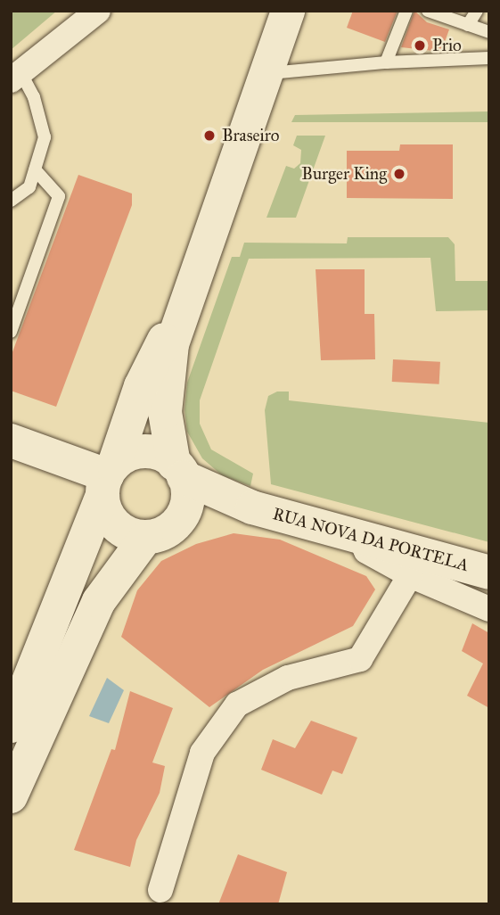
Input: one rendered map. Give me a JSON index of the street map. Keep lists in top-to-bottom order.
{
  "streets": {
    "main road": ["RUA NOVA DA PORTELA"]
  },
  "places": ["Prio", "Braseiro", "Burger King"]
}
